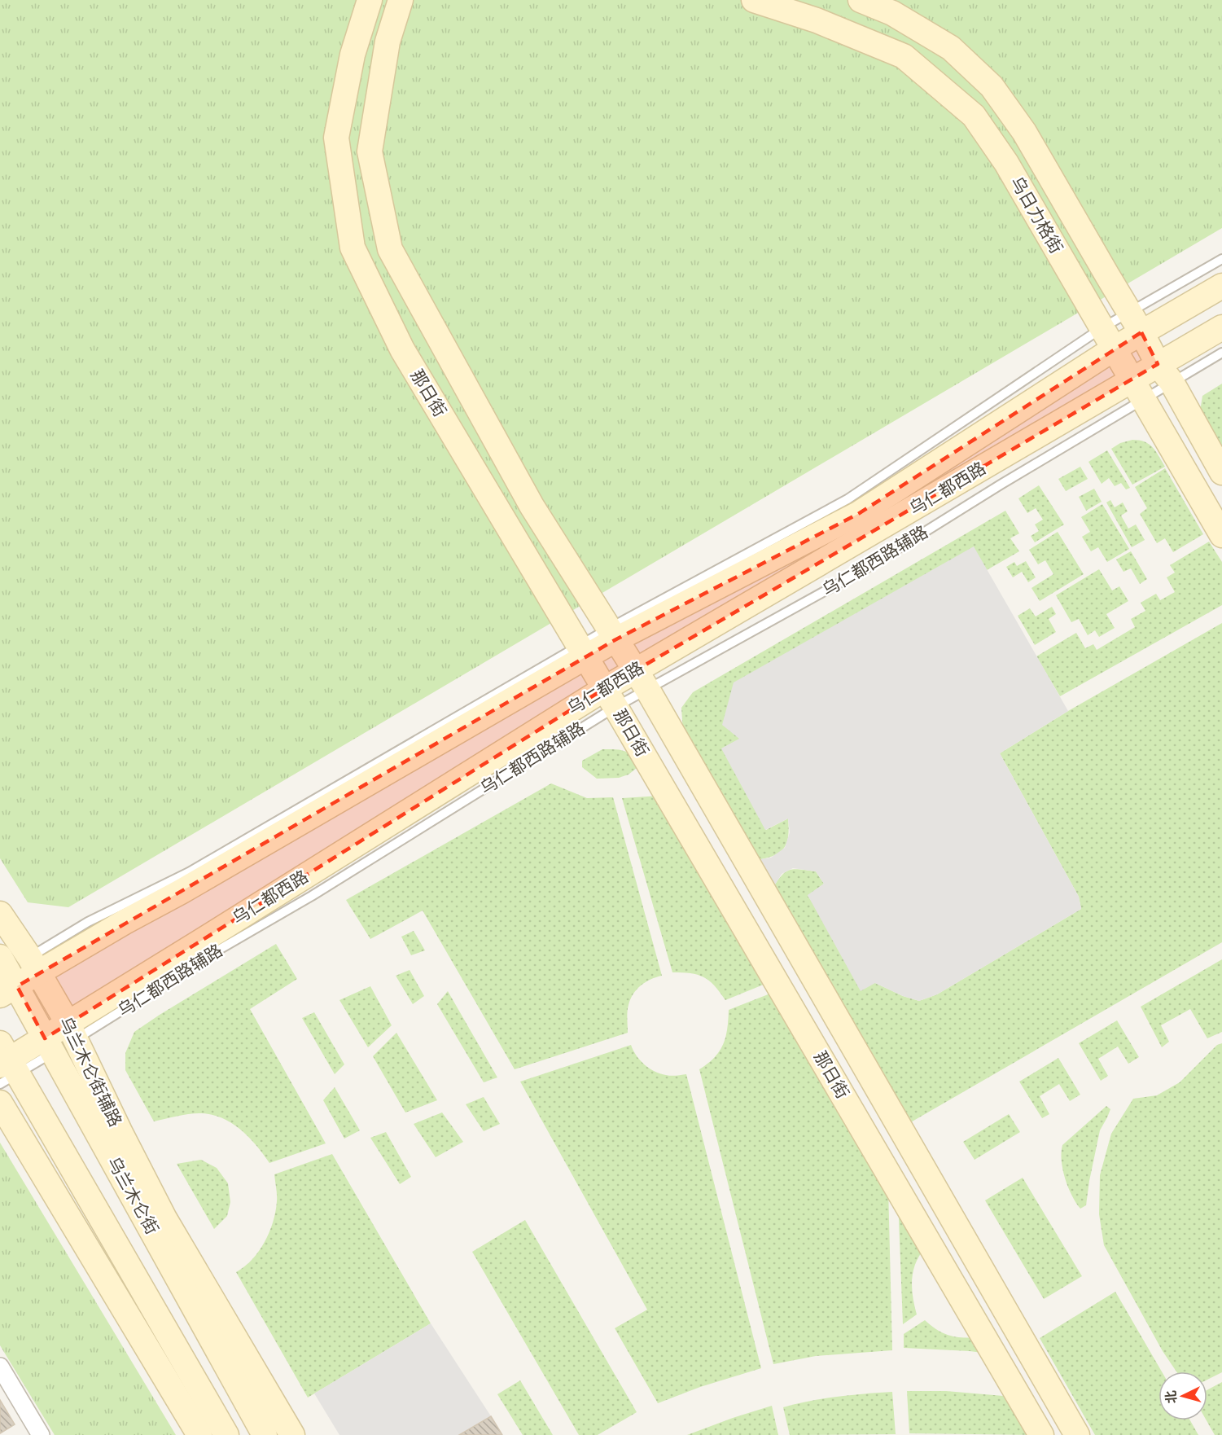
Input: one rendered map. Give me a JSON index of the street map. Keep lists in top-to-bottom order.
{
  "streets": {
    "street": [
      "乌日力格街",
      "那日街",
      "乌仁都西路",
      "乌兰木仑街辅路",
      "乌兰木仑街"
    ]
  },
  "crossings": [
    ["乌日力格街", "乌仁都西路"],
    ["那日街", "乌仁都西路"],
    ["乌仁都西路", "乌兰木仑街辅路"],
    ["乌仁都西路", "乌兰木仑街"],
    ["乌兰木仑街辅路", "乌兰木仑街"]
  ],
  "north": "left"
}
